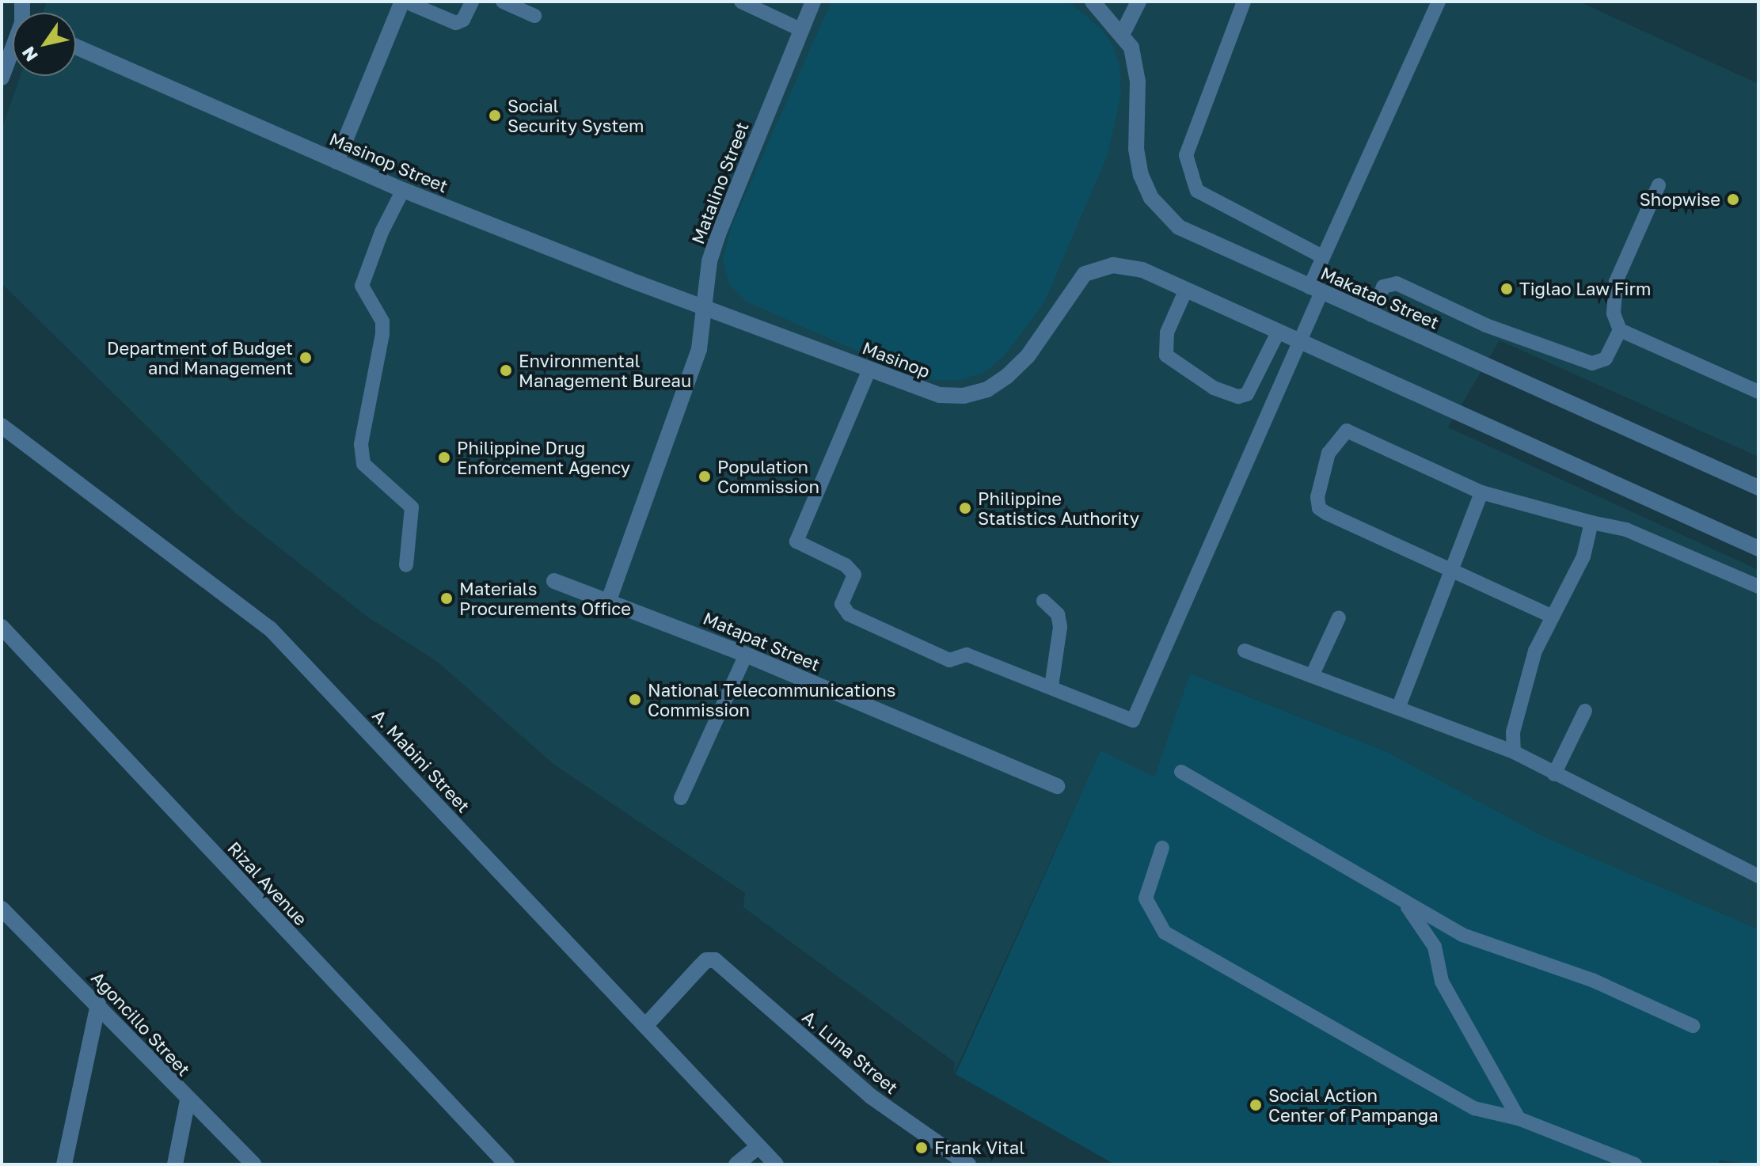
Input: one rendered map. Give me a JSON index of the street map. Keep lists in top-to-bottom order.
{
  "streets": {
    "street": [
      "Masinop Street",
      "Matalino Street",
      "Makatao Street",
      "Masinop",
      "Matapat Street",
      "A. Mabini Street",
      "Rizal Avenue",
      "Agoncillo Street",
      "A. Luna Street"
    ]
  },
  "crossings": [
    ["Masinop Street", "Matalino Street"],
    ["Masinop Street", "Masinop"],
    ["Matalino Street", "Masinop"],
    ["Matalino Street", "Matapat Street"],
    ["A. Mabini Street", "A. Luna Street"]
  ],
  "places": [
    "Social Security System",
    "Shopwise",
    "Tiglao Law Firm",
    "Department of Budget and Management",
    "Environmental Management Bureau",
    "Philippine Drug Enforcement Agency",
    "Population Commission",
    "Philippine Statistics Authority",
    "Materials Procurements Office",
    "National Telecommunications Commission",
    "Social Action Center of Pampanga",
    "Frank Vital"
  ],
  "north": "bottom left"
}
